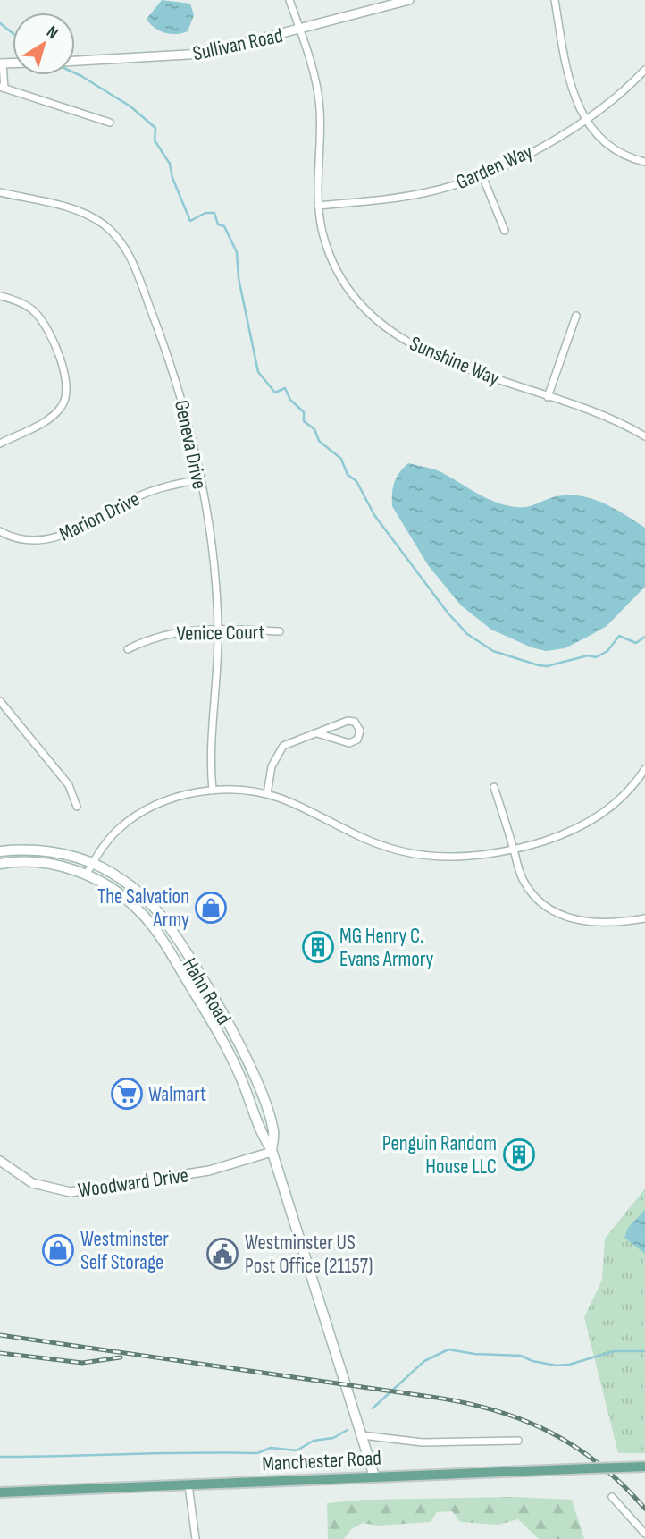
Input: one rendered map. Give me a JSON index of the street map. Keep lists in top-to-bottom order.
{
  "streets": {
    "main road": ["Hahn Road", "Manchester Road"],
    "street": [
      "Sullivan Road",
      "Garden Way",
      "Sunshine Way",
      "Geneva Drive",
      "Marion Drive",
      "Venice Court",
      "Woodward Drive"
    ]
  },
  "crossings": [
    ["Sullivan Road", "Sunshine Way"],
    ["Garden Way", "Sunshine Way"],
    ["Geneva Drive", "Marion Drive"],
    ["Geneva Drive", "Venice Court"],
    ["Hahn Road", "Woodward Drive"],
    ["Hahn Road", "Manchester Road"]
  ],
  "places": {
    "shop": ["The Salvation Army", "Westminster Self Storage"],
    "building": ["MG Henry C. Evans Armory", "Penguin Random House LLC"],
    "supermarket": ["Walmart"],
    "public building": ["Westminster US Post Office (21157)"]
  },
  "north": "top right"
}
